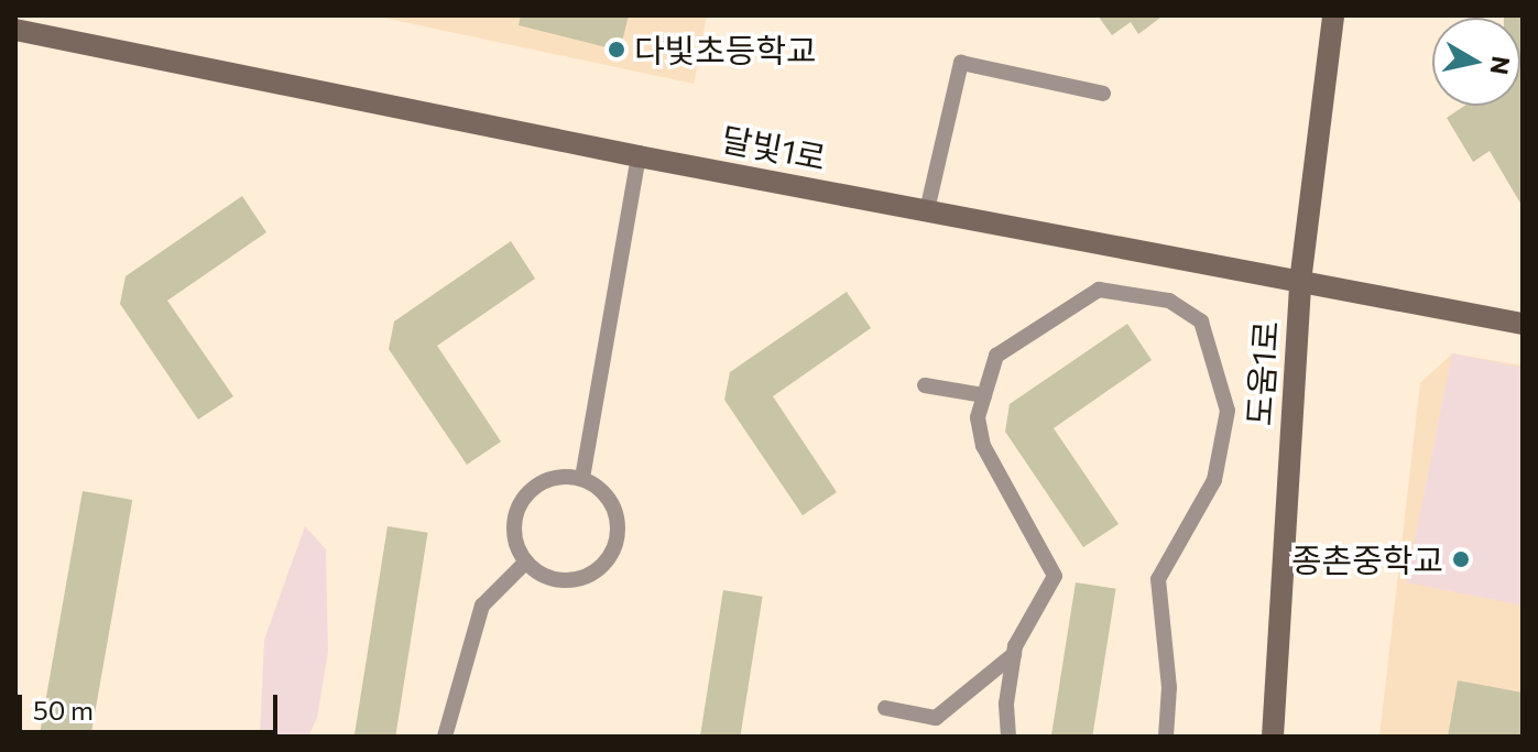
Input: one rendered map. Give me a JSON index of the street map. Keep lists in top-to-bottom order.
{
  "streets": {
    "street": ["달빛1로", "도움1로"]
  },
  "crossings": [
    ["달빛1로", "도움1로"]
  ],
  "places": ["다빛초등학교", "종촌중학교"],
  "scale_bar": "50 m",
  "north": "right"
}
